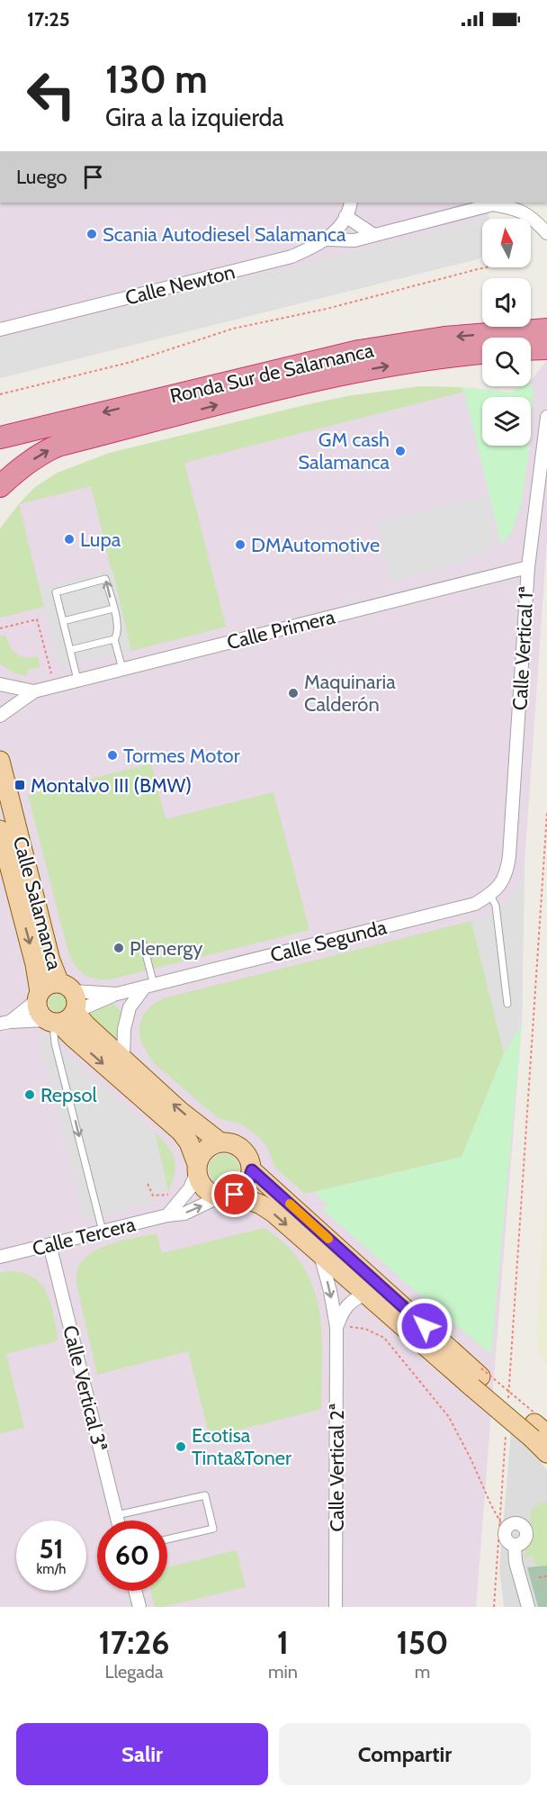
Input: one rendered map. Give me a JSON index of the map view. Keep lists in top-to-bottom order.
{
  "streets": {
    "highway": ["Ronda Sur de Salamanca"],
    "main road": ["Calle Salamanca"],
    "street": [
      "Calle Newton",
      "Calle Primera",
      "Calle Vertical 1ª",
      "Calle Segunda",
      "Calle Tercera",
      "Calle Vertical 3ª",
      "Calle Vertical 2ª"
    ]
  },
  "crossings": [
    ["Calle Primera", "Calle Vertical 1ª"],
    ["Calle Vertical 1ª", "Calle Segunda"],
    ["Calle Salamanca", "Calle Segunda"],
    ["Calle Tercera", "Calle Vertical 3ª"]
  ],
  "places": {
    "other": [
      "Scania Autodiesel Salamanca",
      "GM cash Salamanca",
      "Lupa",
      "DMAutomotive",
      "Maquinaria Calderón",
      "Tormes Motor",
      "Plenergy",
      "Repsol",
      "Ecotisa Tinta&Toner"
    ],
    "transit": ["Montalvo III (BMW)"]
  },
  "north": "top",
  "page": {
    "status": "17:25",
    "turn": ["130 m", "Gira a la izquierda"],
    "then": "Luego",
    "speed": "51 km/h",
    "limit": "60",
    "eta": [
      "17:26",
      "Llegada",
      "1",
      "min",
      "150",
      "m"
    ],
    "buttons": ["Salir", "Compartir"]
  }
}
